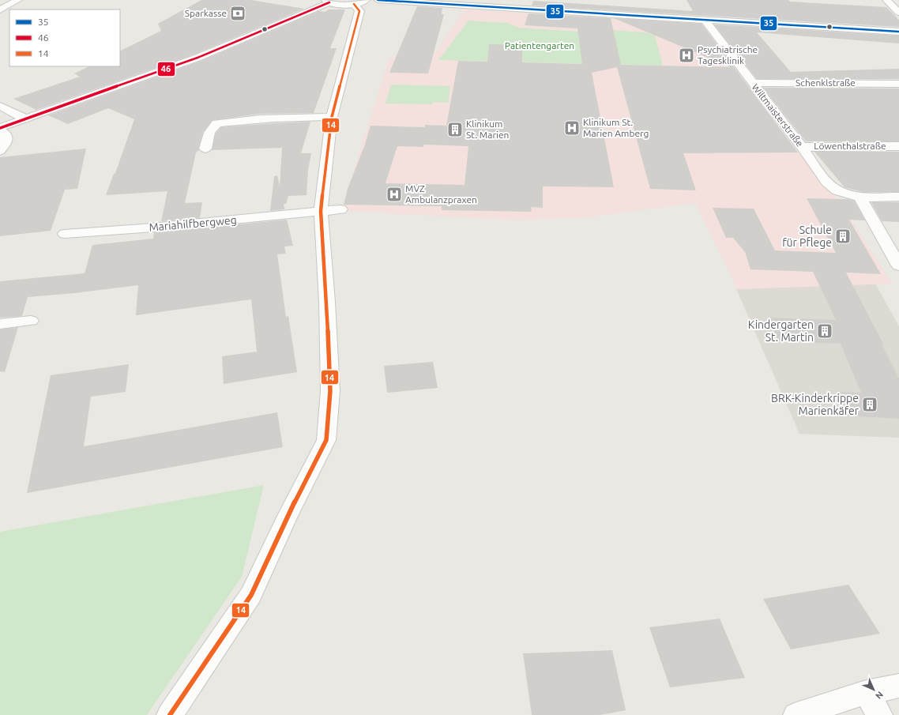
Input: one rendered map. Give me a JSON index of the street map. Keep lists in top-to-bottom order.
{
  "streets": {
    "street": [
      "Schenklstraße",
      "Wiltmaisterstraße",
      "Löwenthalstraße",
      "Mariahilfbergweg"
    ]
  },
  "crossings": [
    ["Schenklstraße", "Wiltmaisterstraße"],
    ["Wiltmaisterstraße", "Löwenthalstraße"]
  ],
  "parks": ["Patientengarten"],
  "places": {
    "bank": ["Sparkasse"],
    "hospital": ["Psychiatrische Tagesklinik", "Klinikum St. Marien Amberg", "MVZ Ambulanzpraxen"],
    "building": [
      "Klinikum St. Marien",
      "Schule für Pflege",
      "Kindergarten St. Martin",
      "BRK-Kinderkrippe Marienkäfer"
    ]
  },
  "lines": ["transit line 35", "transit line 46", "transit line 14"],
  "legend": ["35", "46", "14"],
  "north": "bottom right"
}
